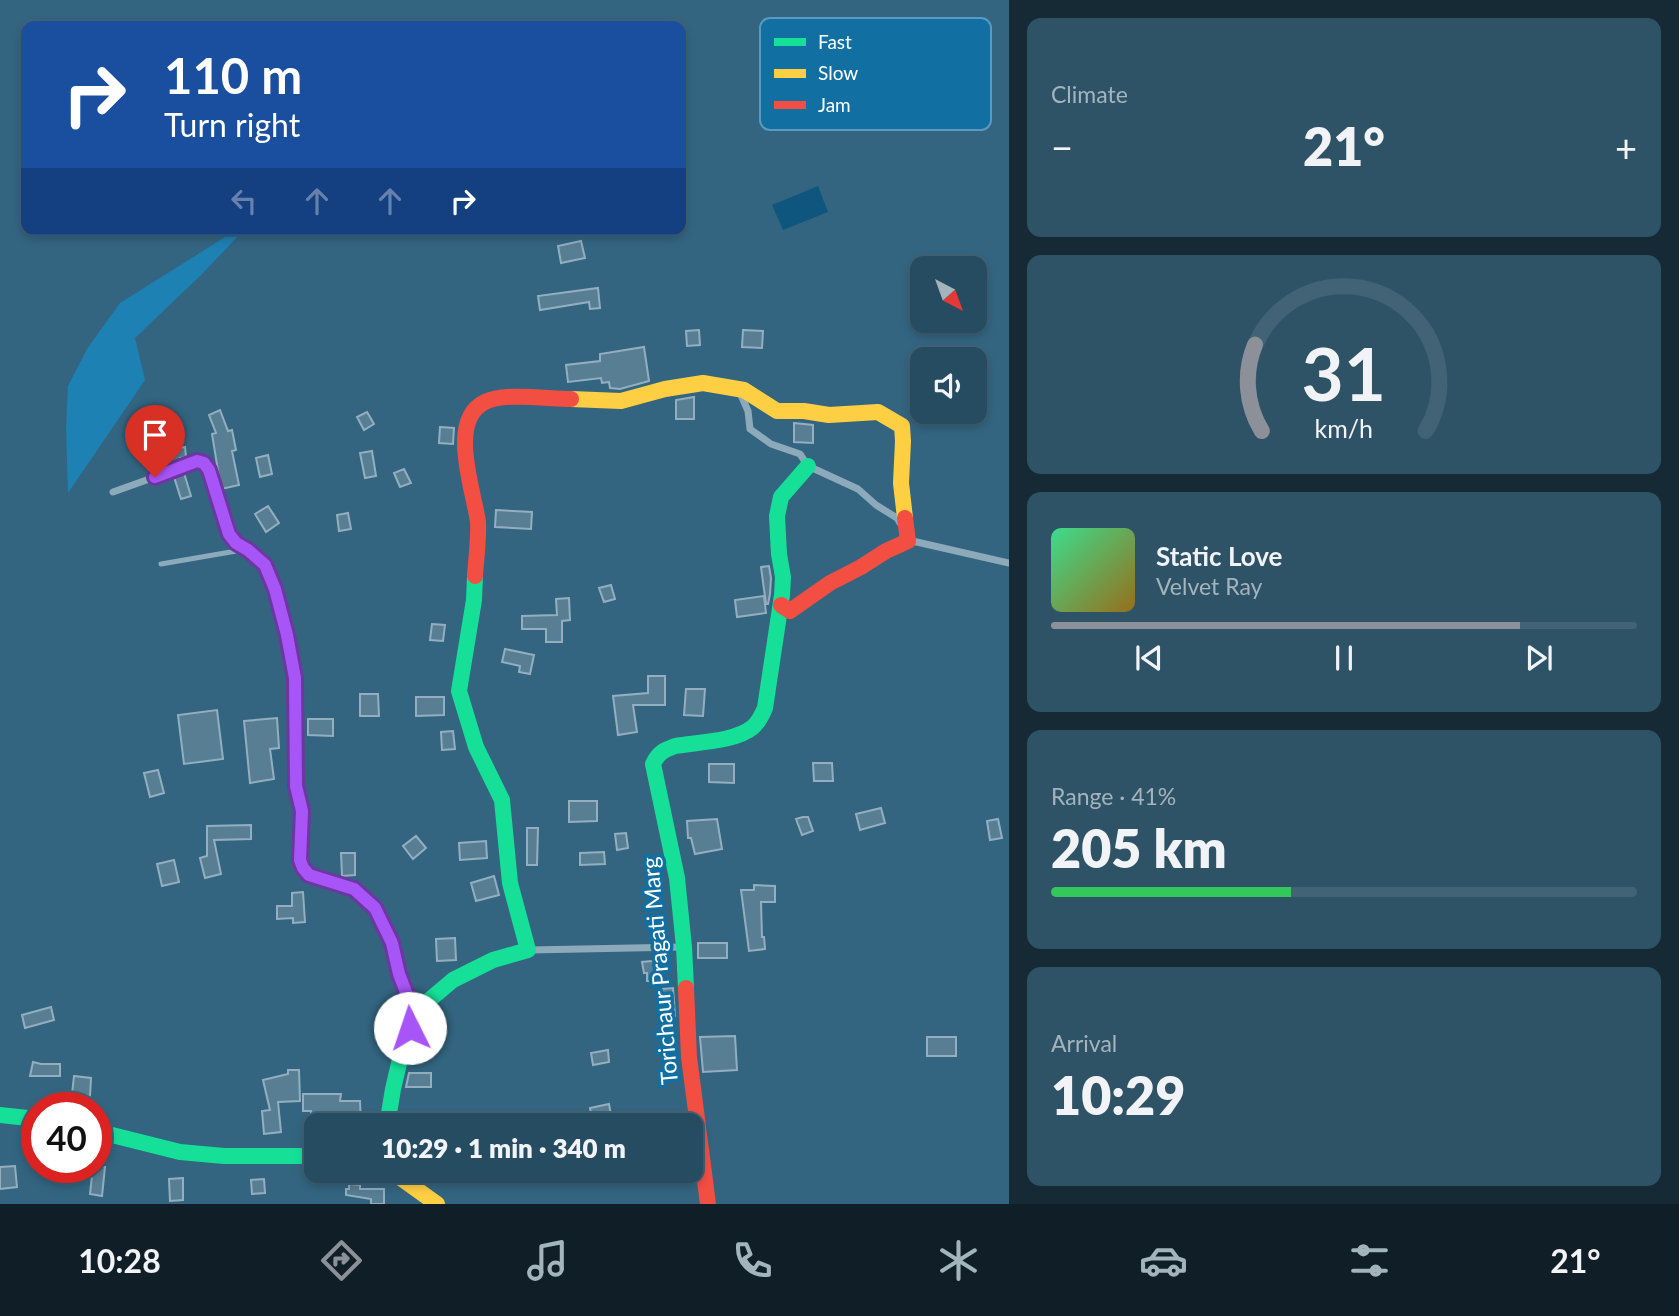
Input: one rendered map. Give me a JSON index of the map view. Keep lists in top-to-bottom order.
{
  "streets": {
    "street": ["Torichaur Pragati Marg"]
  },
  "legend": ["Fast", "Slow", "Jam"],
  "north": "bottom right",
  "page": {
    "tile": [
      "Climate",
      ["Range · 41%", "205 km"],
      ["Arrival", "10:29"]
    ],
    "turn": ["110 m", "Turn right"],
    "heat": ["−", "21°", "+"],
    "song": ["Static Love", "Velvet Ray"],
    "limit": "40",
    "trip": "10:29 · 1 min · 340 m",
    "tabs": ["10:28", "21°"],
    "gauge": ["31", "km/h"]
  }
}
